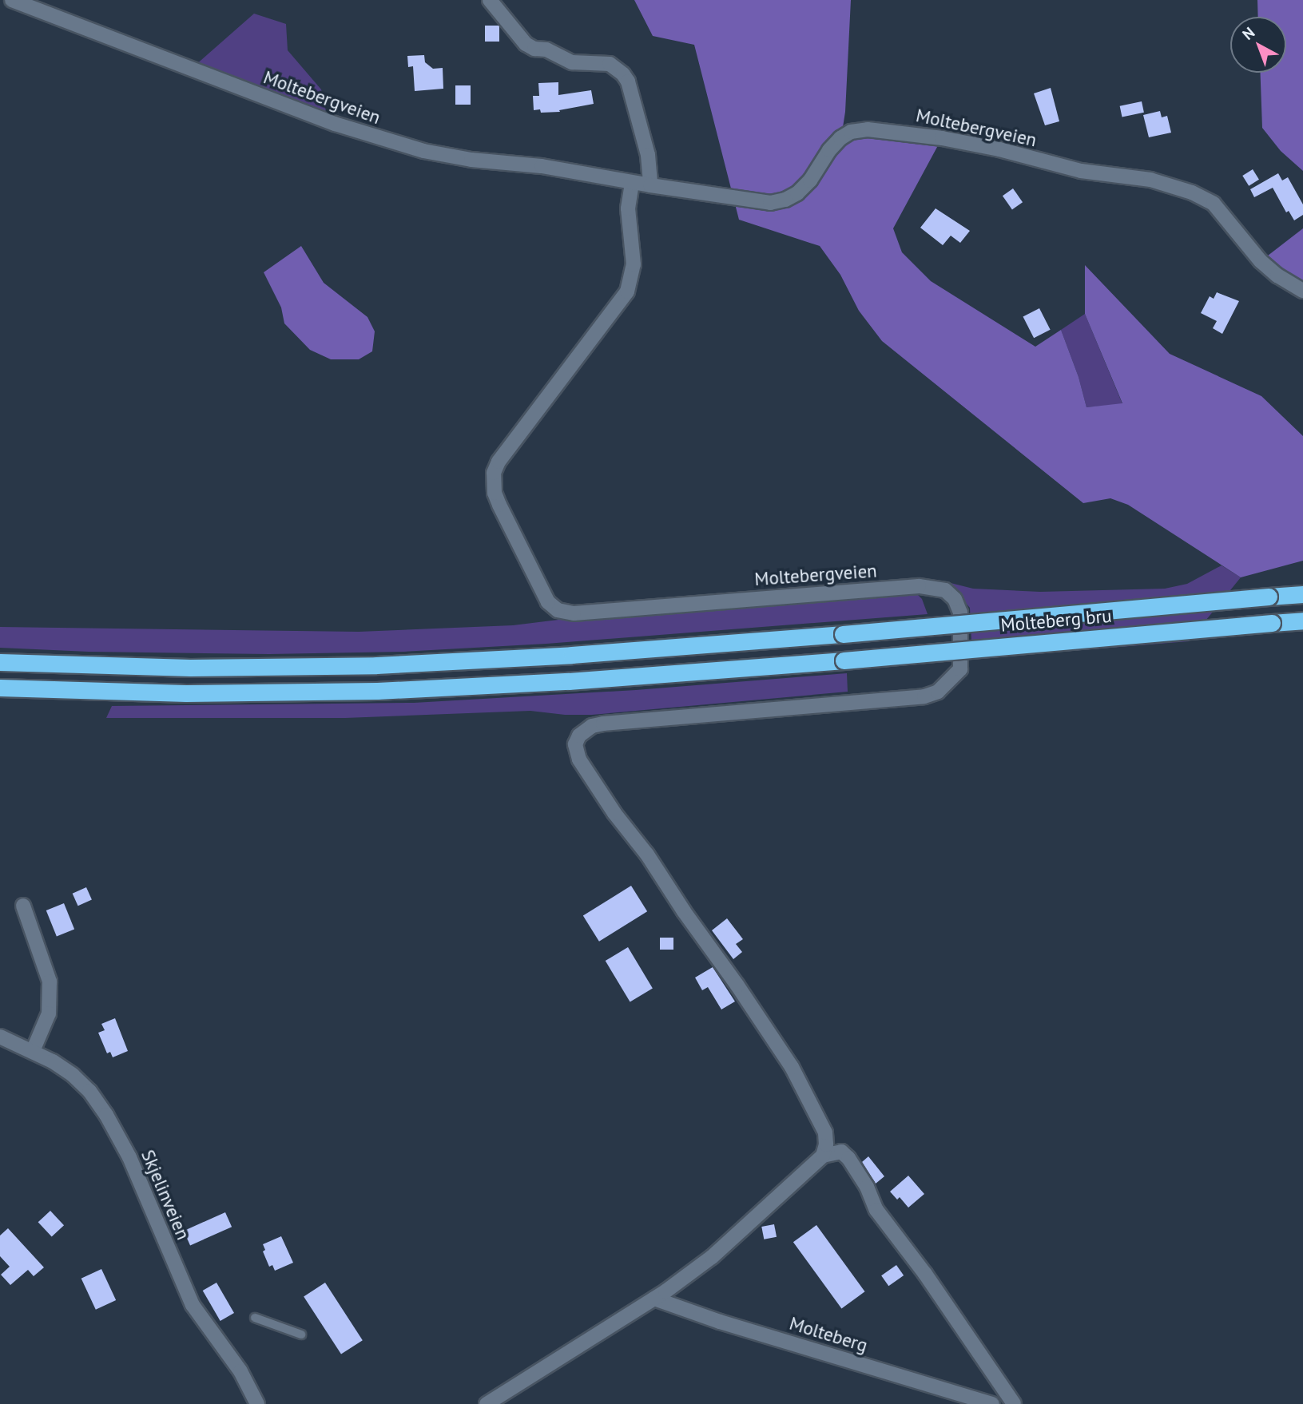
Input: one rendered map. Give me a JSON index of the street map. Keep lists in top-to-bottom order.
{
  "streets": {
    "highway": ["Molteberg bru"],
    "street": ["Moltebergveien", "Skjelinveien", "Molteberg"]
  },
  "north": "top left"
}
